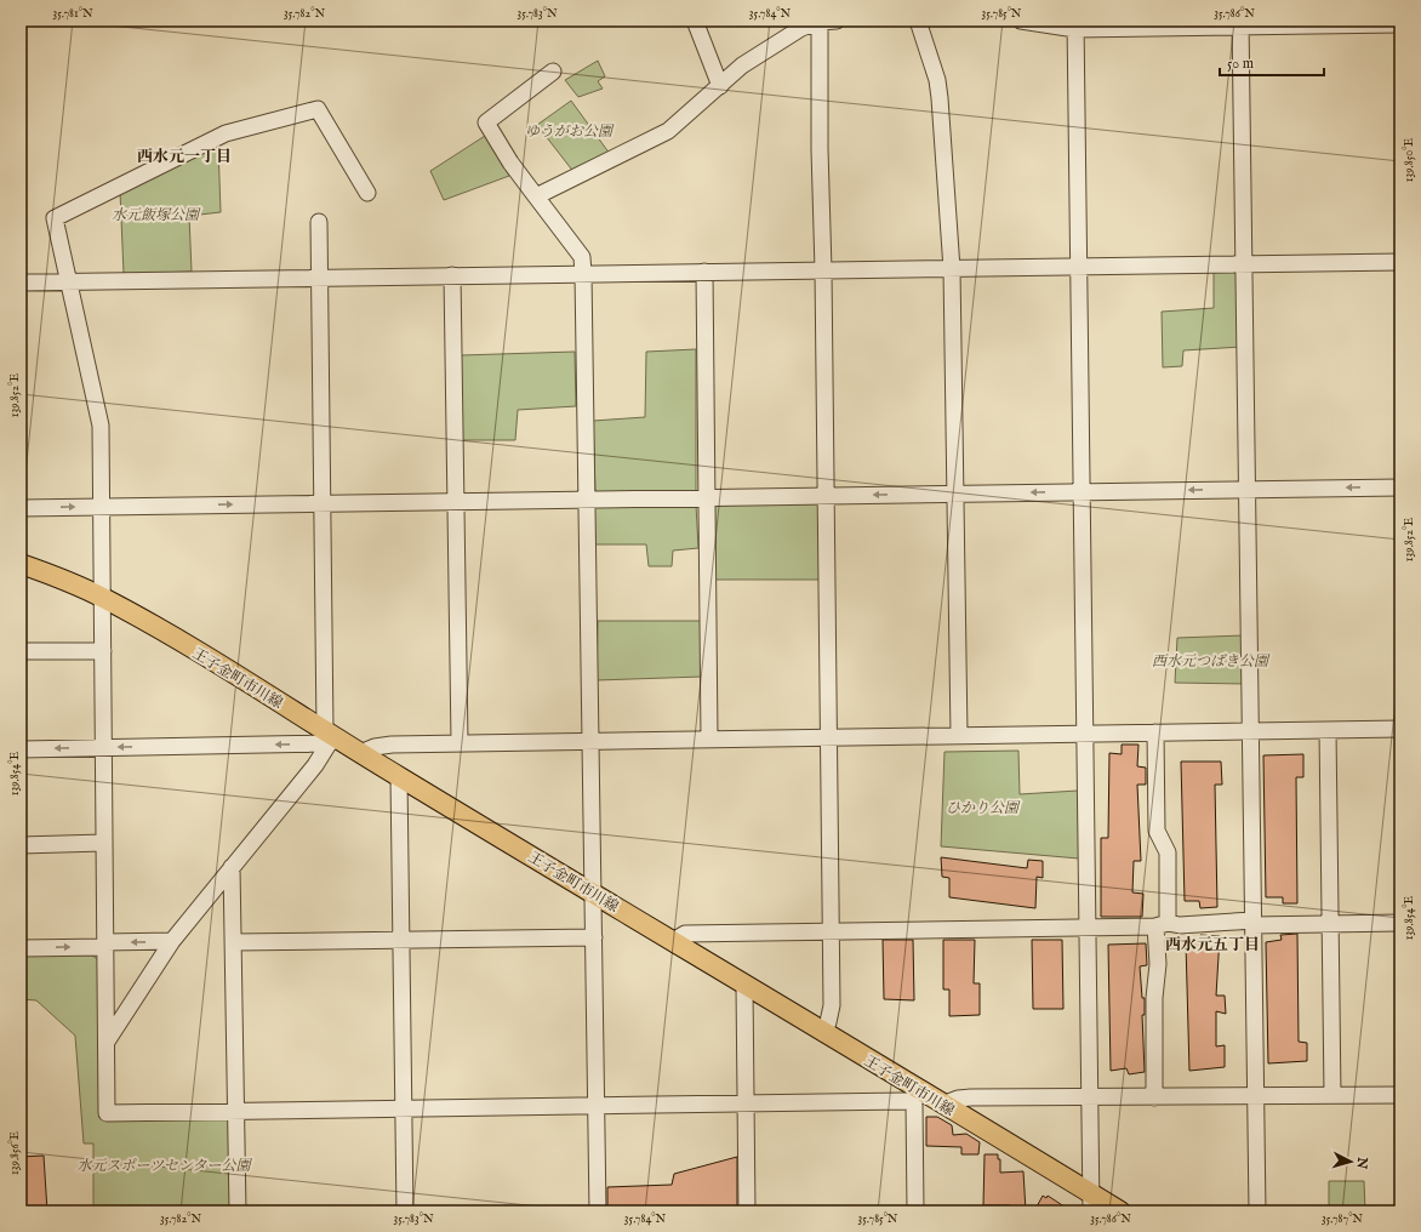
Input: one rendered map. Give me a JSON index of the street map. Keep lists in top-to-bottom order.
{
  "streets": {
    "main road": ["王子金町市川線"]
  },
  "districts": ["西水元一丁目", "西水元五丁目"],
  "parks": [
    "ゆうがお公園",
    "水元飯塚公園",
    "西水元つばき公園",
    "ひかり公園",
    "水元スポーツセンター公園"
  ],
  "scale_bar": "50 m",
  "north": "right",
  "coordinates": [
    "35.781°N",
    "35.782°N",
    "35.783°N",
    "35.784°N",
    "35.785°N",
    "35.786°N",
    "139.850°E",
    "139.852°E",
    "139.854°E",
    "139.856°E",
    "35.787°N"
  ]
}
